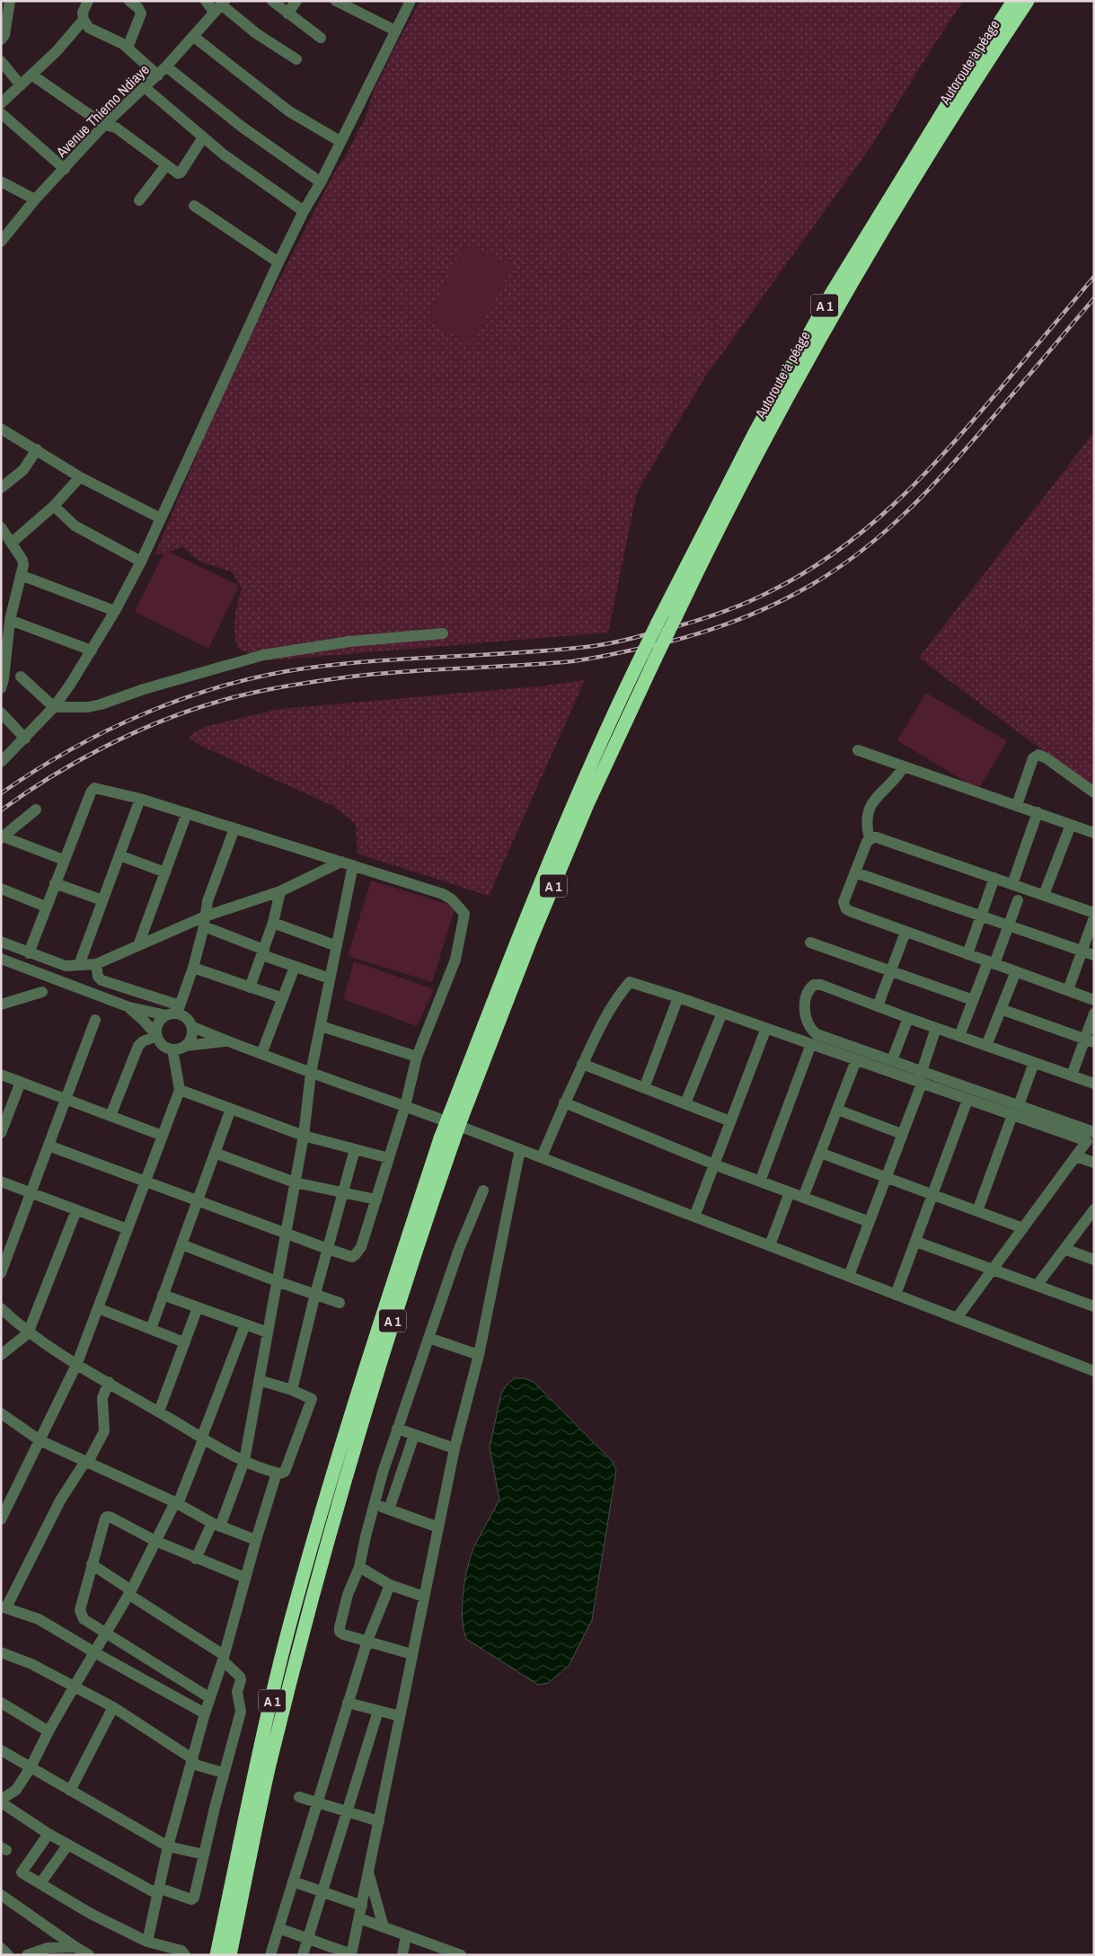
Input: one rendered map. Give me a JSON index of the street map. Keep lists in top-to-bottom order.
{
  "streets": {
    "highway": ["Autoroute à péage", "A 1"],
    "street": ["Avenue Thierno Ndiaye"]
  },
  "crossings": [
    ["Autoroute à péage", "A 1"]
  ]
}
